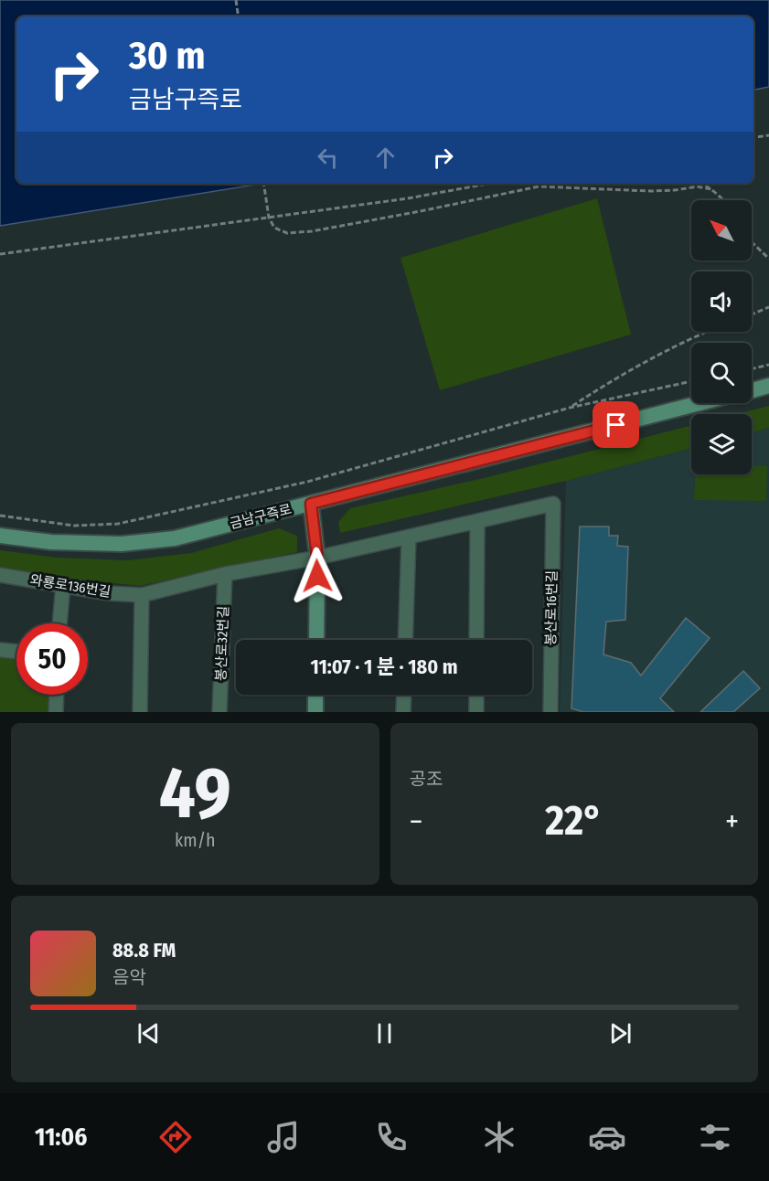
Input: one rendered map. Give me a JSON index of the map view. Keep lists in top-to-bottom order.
{
  "streets": {
    "main road": ["금남구즉로"],
    "street": ["와룡로136번길", "봉산로16번길", "봉산로32번길"]
  },
  "crossings": [
    ["와룡로136번길", "봉산로16번길"],
    ["와룡로136번길", "봉산로32번길"]
  ],
  "north": "top left",
  "page": {
    "turn": ["30 m", "금남구즉로"],
    "limit": "50",
    "trip": "11:07 · 1 분 · 180 m",
    "tile": [
      ["49", "km/h"],
      "공조"
    ],
    "heat": ["−", "22°", "+"],
    "song": ["88.8 FM", "음악"],
    "tabs": "11:06"
  }
}
